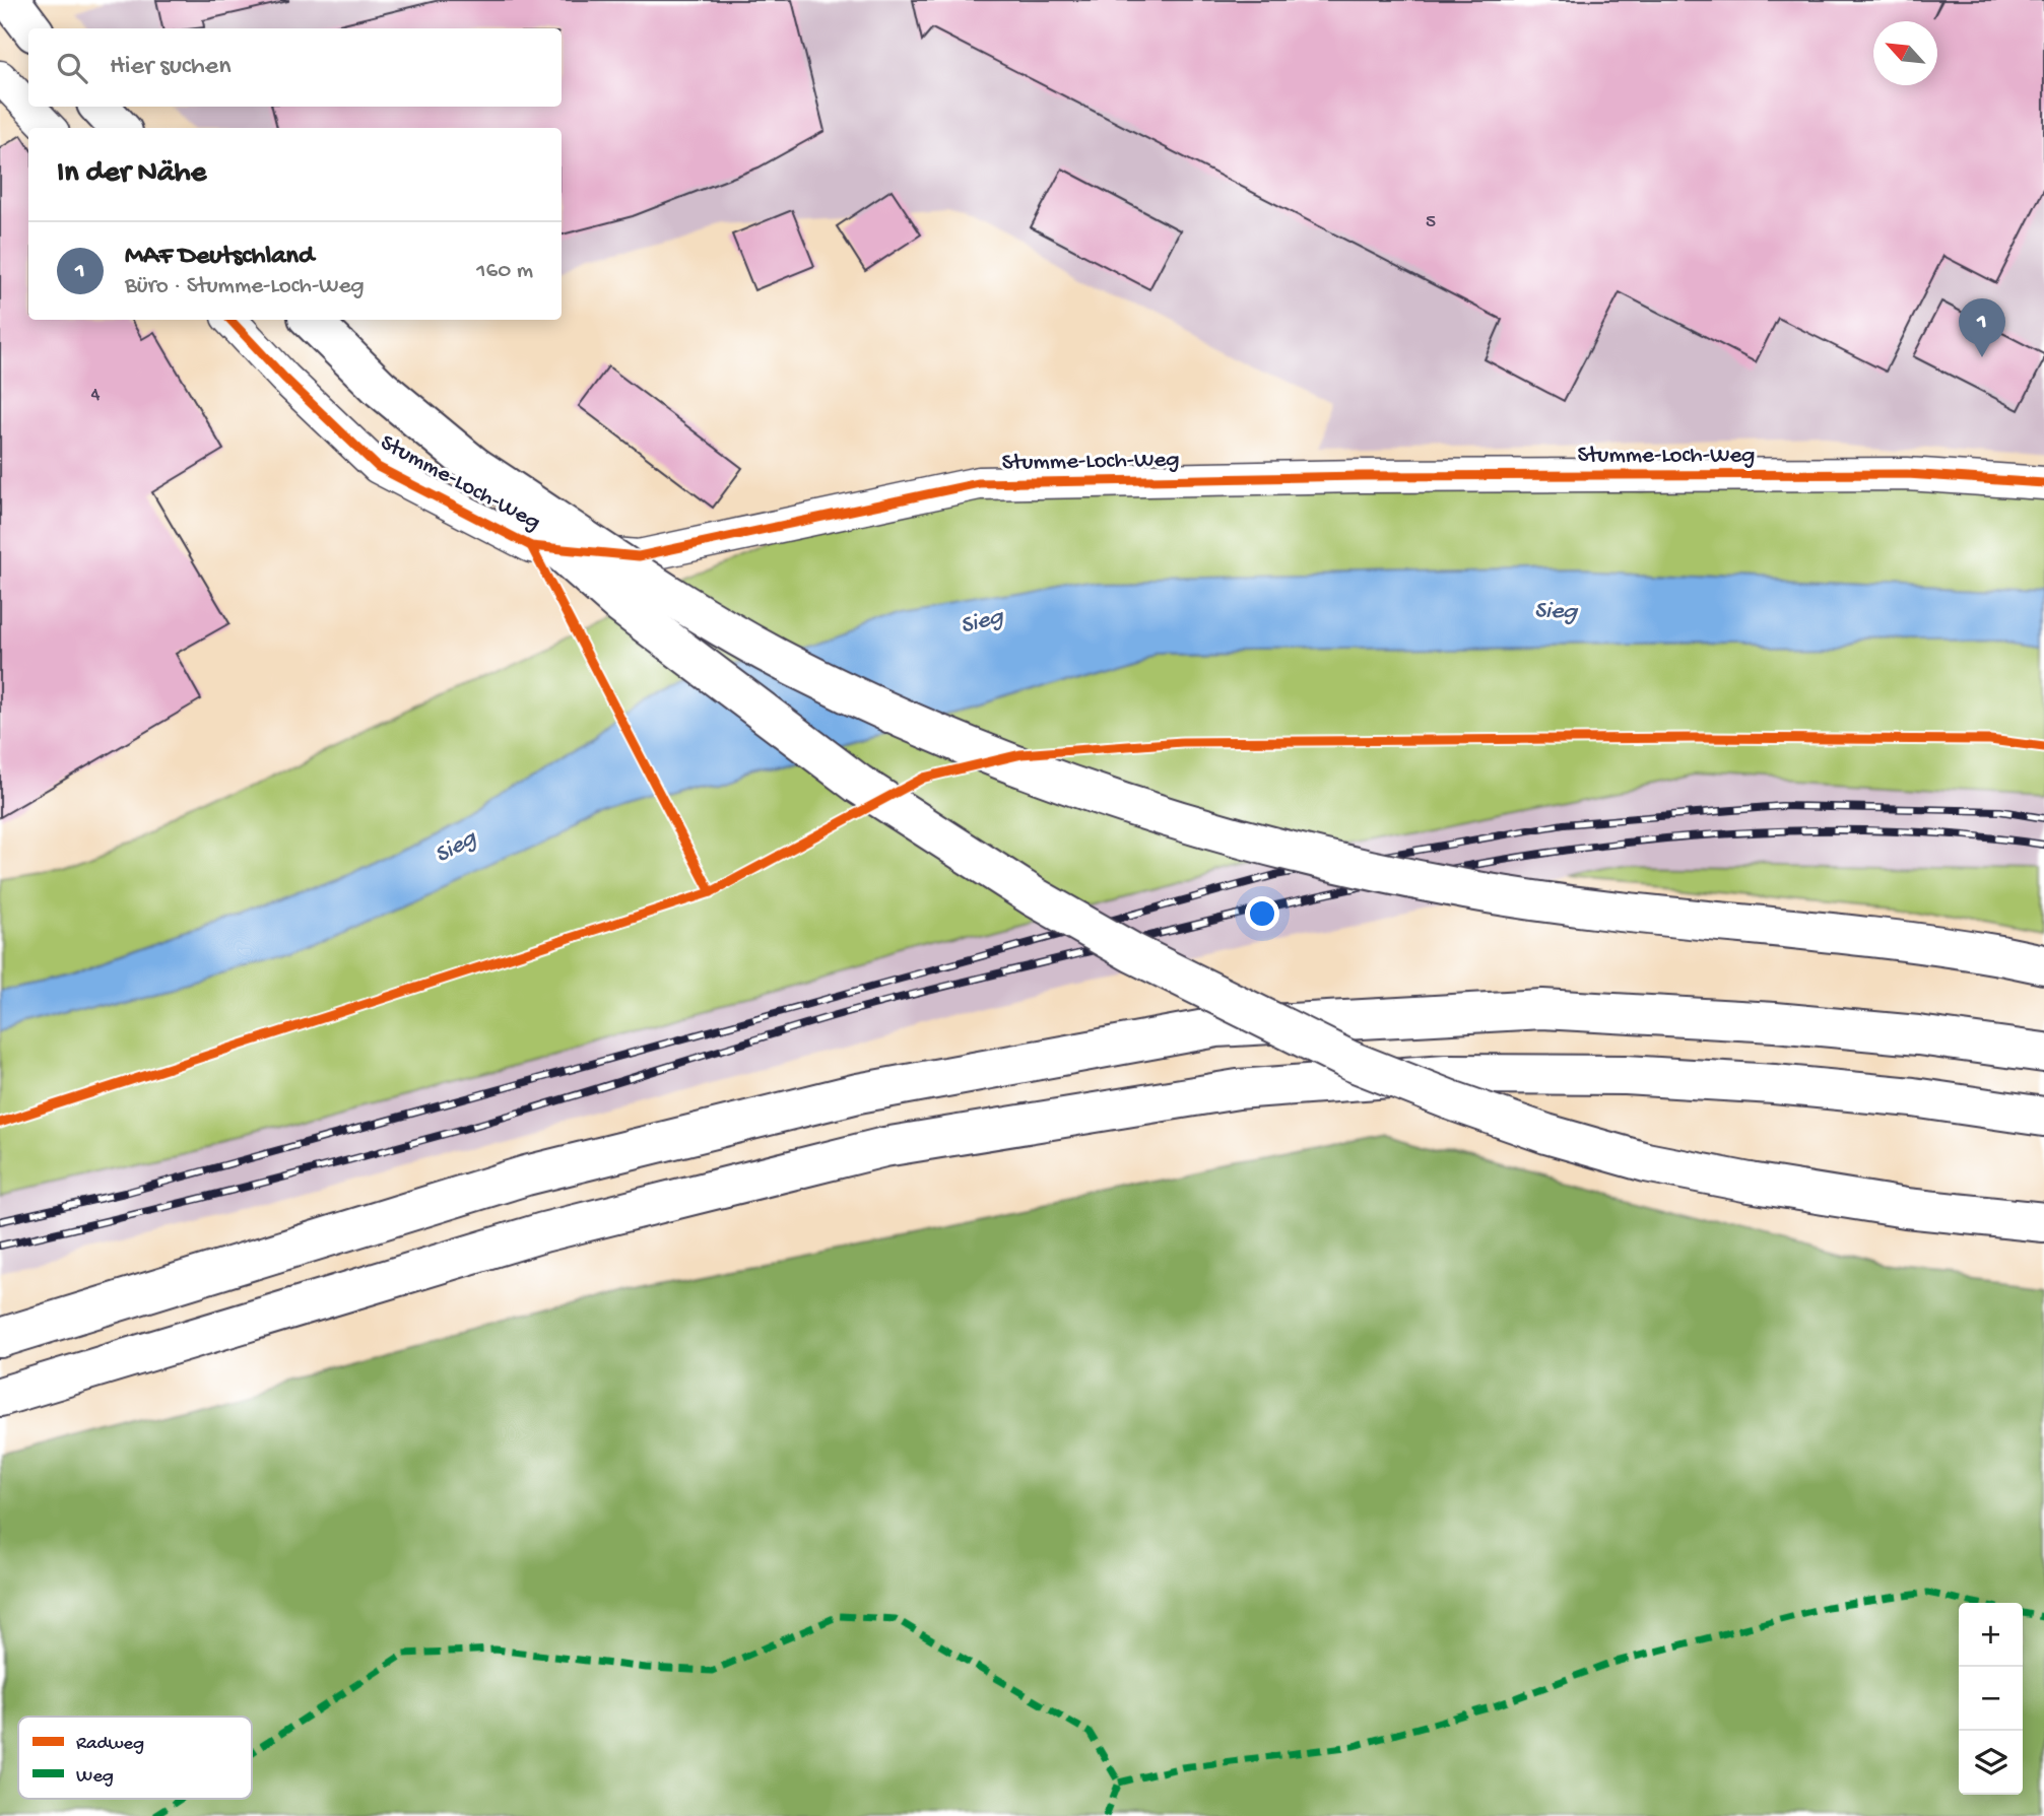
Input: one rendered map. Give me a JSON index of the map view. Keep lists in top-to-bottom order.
{
  "streets": {
    "street": ["Stumme-Loch-Weg"]
  },
  "water": ["Sieg"],
  "house_numbers": ["5", "4"],
  "legend": ["Radweg", "Weg"],
  "north": "top left",
  "page": {
    "search": "Hier suchen",
    "heading": "In der Nähe",
    "list": [
      {
        "mark": "1",
        "name": "MAF Deutschland",
        "note": "Büro · Stumme-Loch-Weg",
        "value": "160 m"
      }
    ],
    "pins": "1",
    "map_buttons": ["+", "−"]
  }
}
